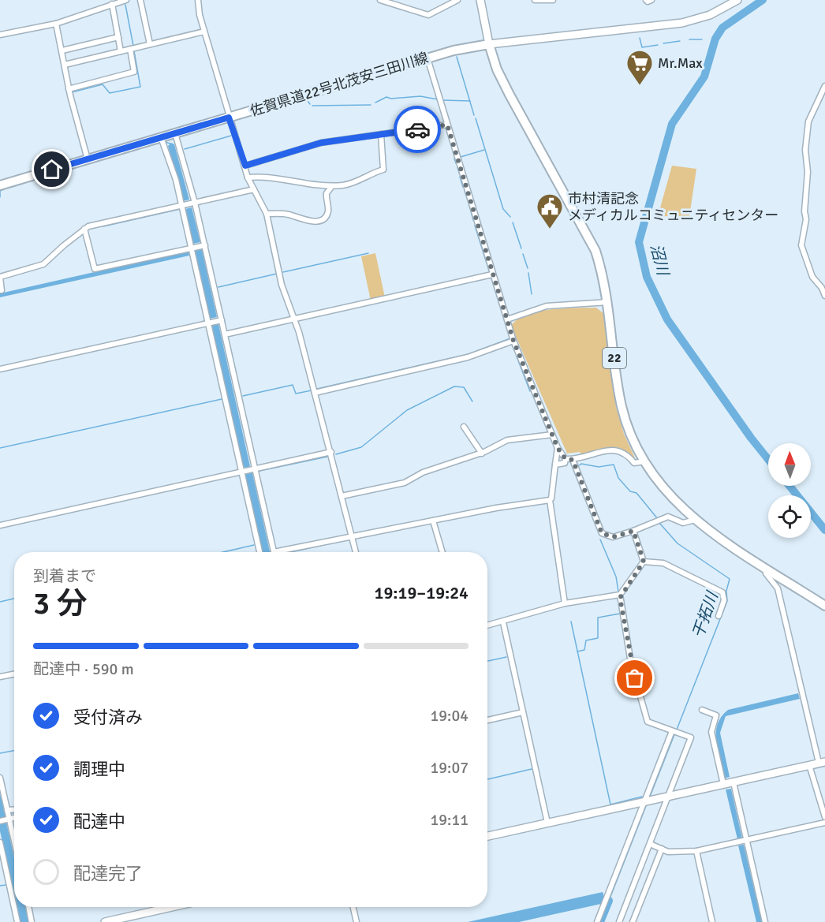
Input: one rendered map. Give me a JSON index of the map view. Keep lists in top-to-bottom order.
{
  "streets": {
    "main road": ["佐賀県道22号北茂安三田川線", "22"]
  },
  "crossings": [
    ["佐賀県道22号北茂安三田川線", "22"]
  ],
  "water": ["沼川", "干拓川"],
  "places": {
    "supermarket": ["Mr.Max"],
    "public building": ["市村清記念 メディカルコミュニティセンター"]
  },
  "north": "top",
  "page": {
    "heading": ["3 分", "到着まで", "19:19–19:24"],
    "bar": "配達中 · 590 m",
    "list": [
      ["受付済み", "19:04"],
      ["調理中", "19:07"],
      ["配達中", "19:11"],
      "配達完了"
    ]
  }
}
